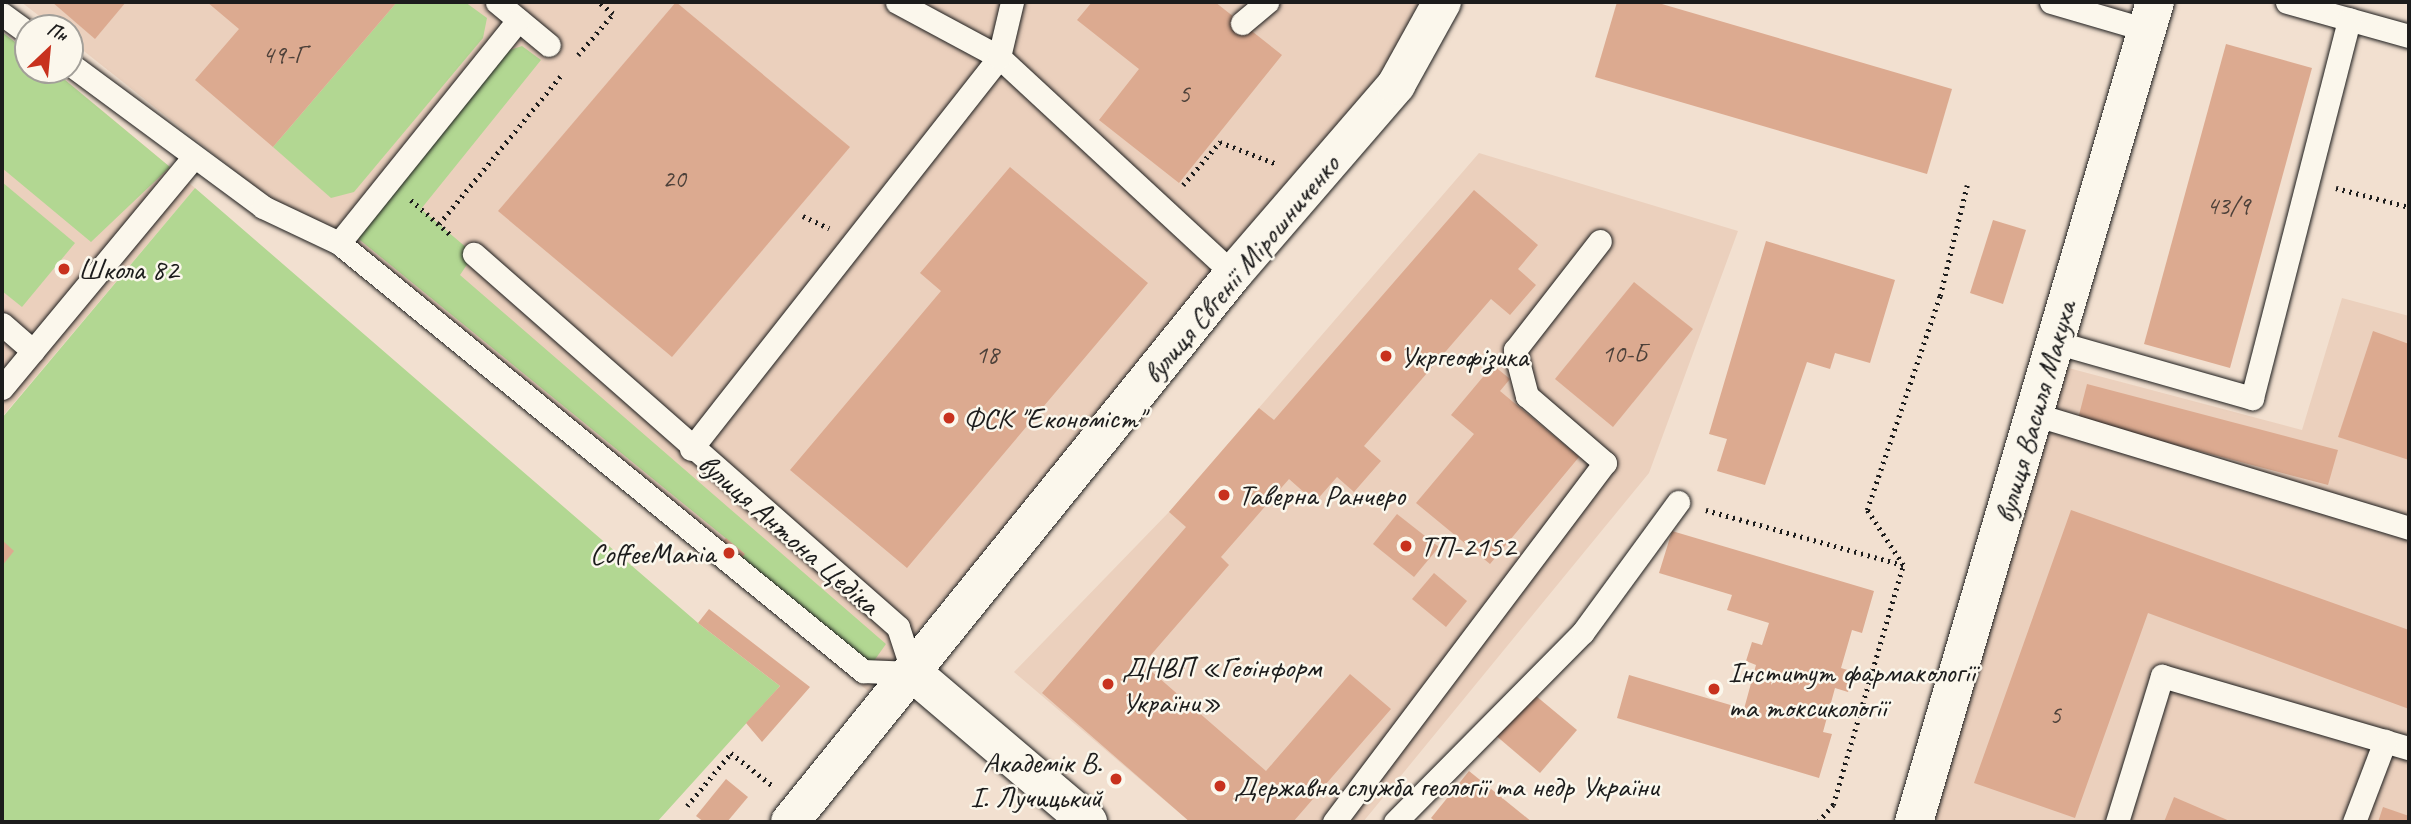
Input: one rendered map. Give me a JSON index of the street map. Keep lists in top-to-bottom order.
{
  "streets": {
    "street": ["вулиця Євгенії Мірошниченко", "вулиця Василя Макуха"],
    "lane": ["вулиця Антона Цедіка"]
  },
  "crossings": [
    ["вулиця Євгенії Мірошниченко", "вулиця Антона Цедіка"]
  ],
  "places": [
    "Школа 82",
    "Укргеофізика",
    "ФСК \"Економіст\"",
    "Таверна Ранчеро",
    "ТП-2152",
    "CoffeeMania",
    "ДНВП «Геоінформ України»",
    "Інститут фармакології та токсикології",
    "Академік В. І. Лучицький",
    "Державна служба геології та недр України"
  ],
  "house_numbers": [
    "49-Г",
    "5",
    "20",
    "43/9",
    "10-Б",
    "18",
    "5"
  ],
  "north": "top right"
}
